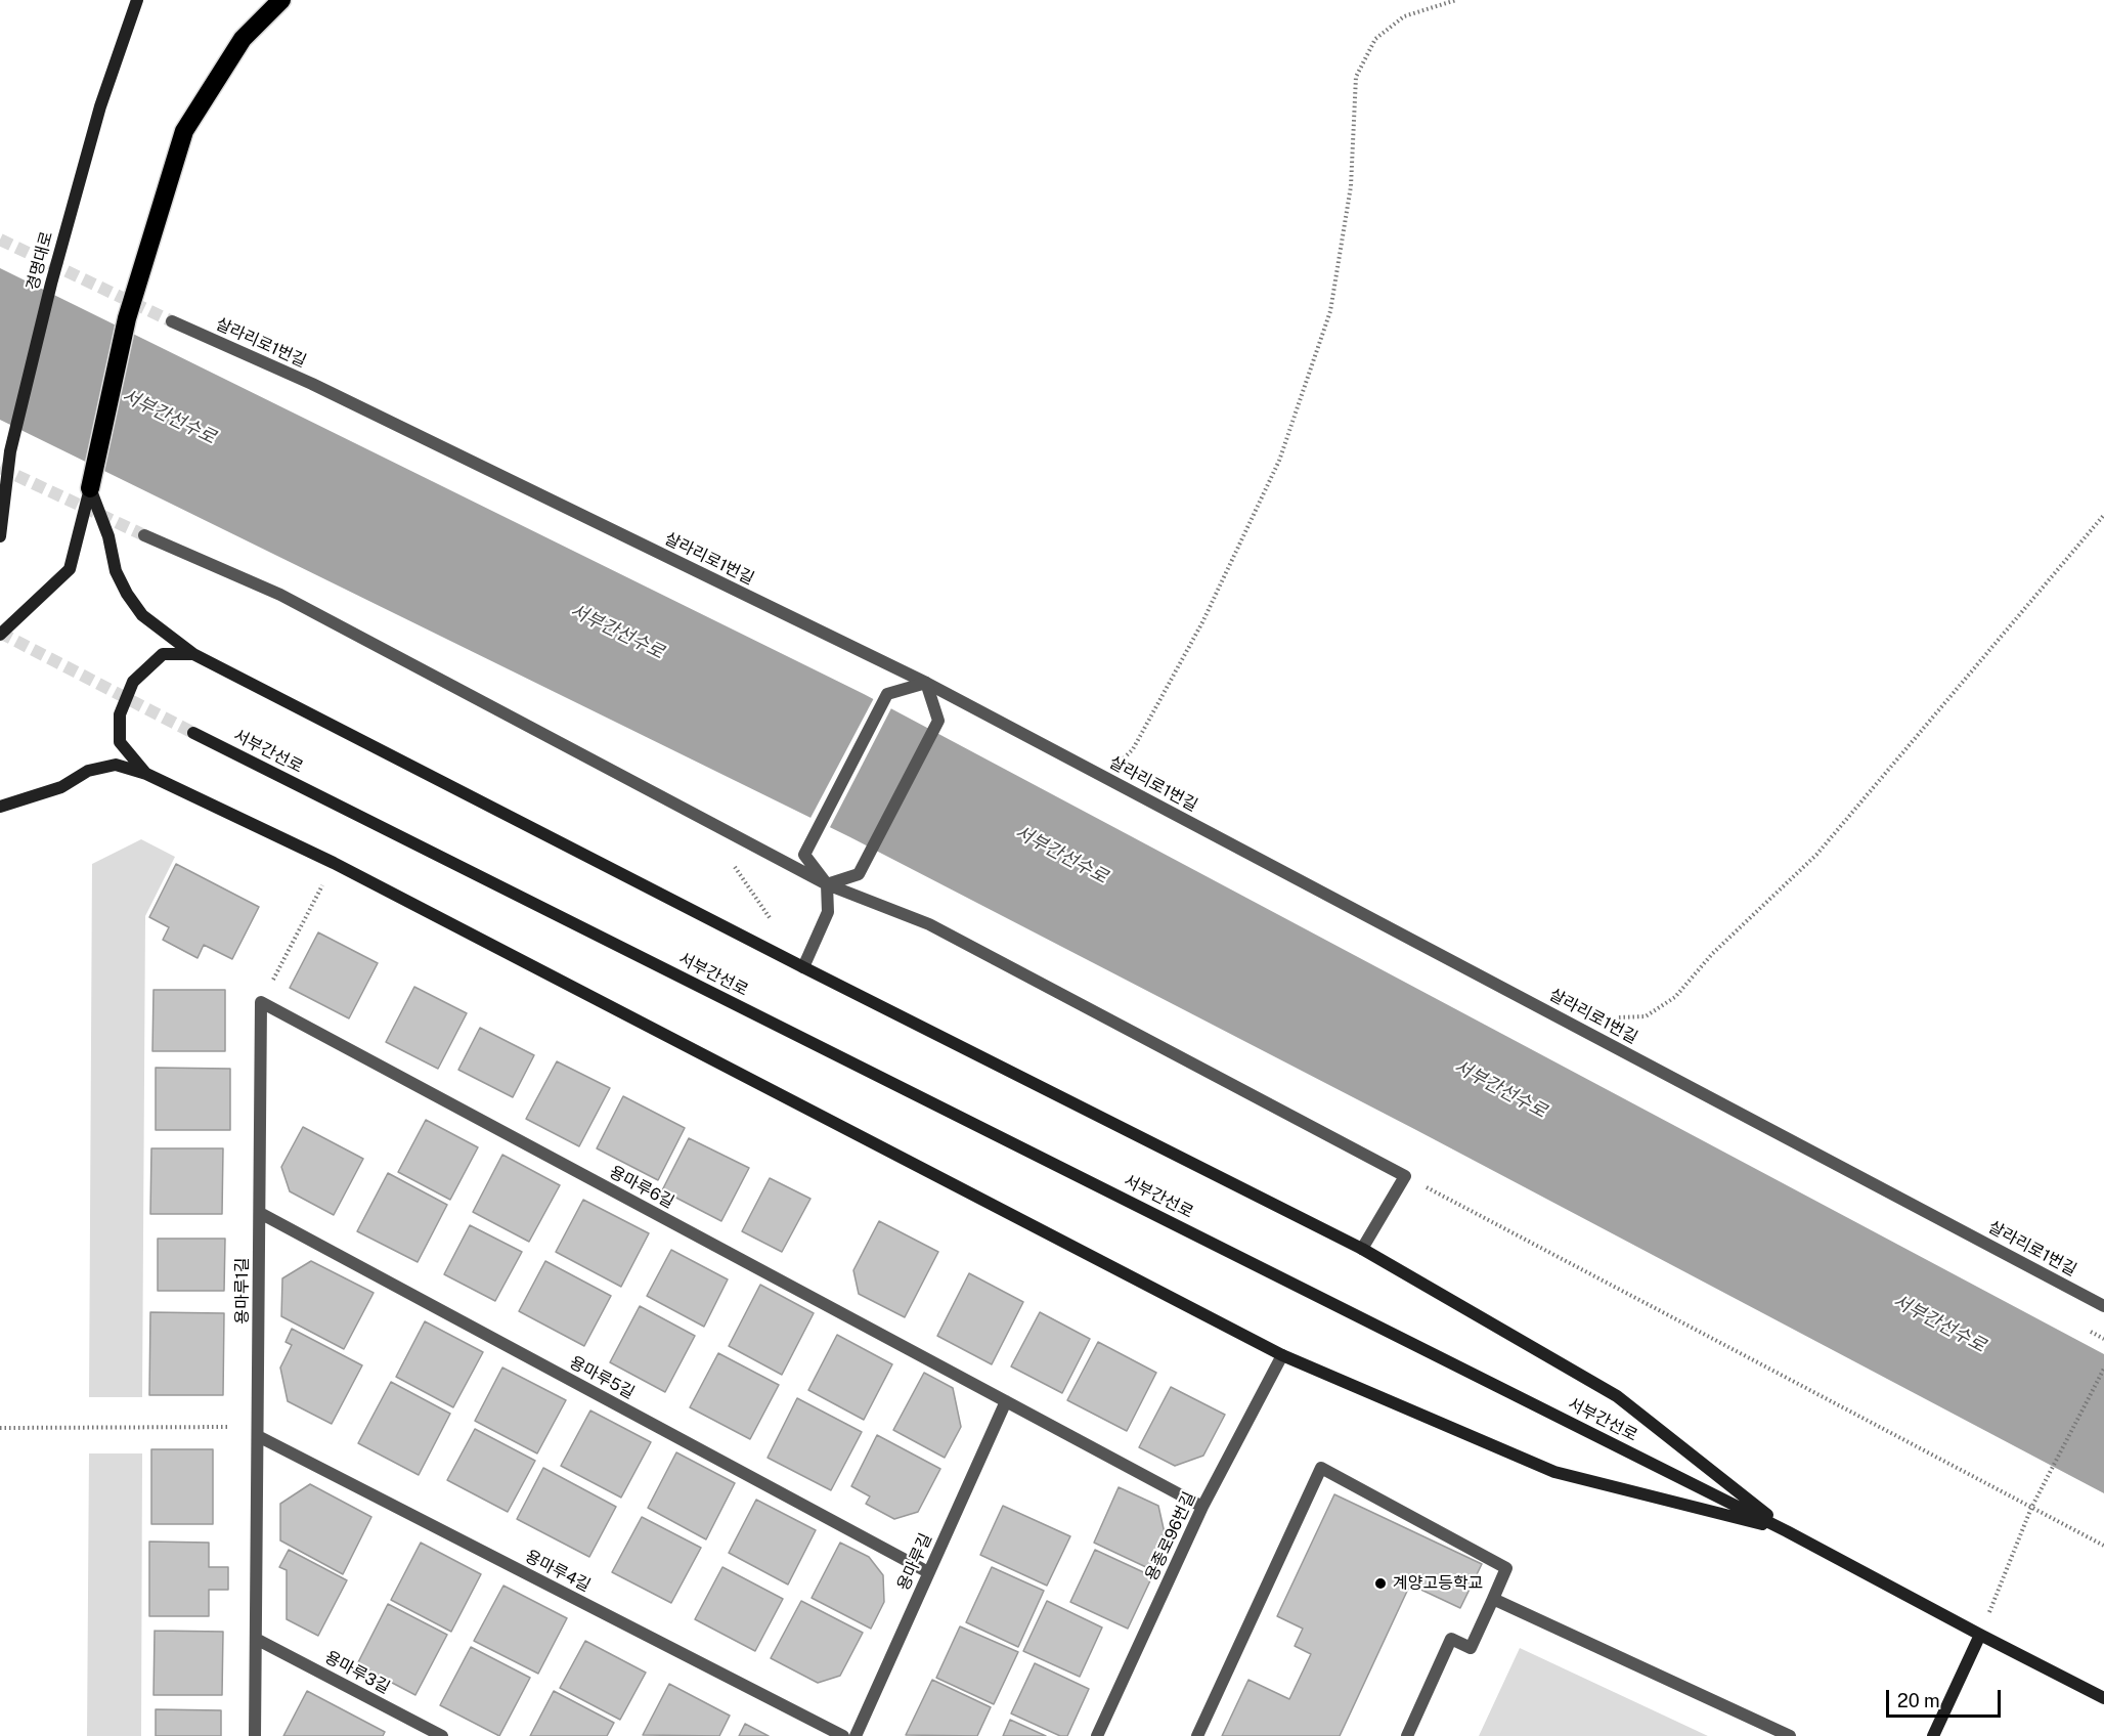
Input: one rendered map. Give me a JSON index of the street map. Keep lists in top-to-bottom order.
{
  "streets": {
    "street": [
      "경명대로",
      "살라리로1번길",
      "서부간선로",
      "용마루6길",
      "용마루1길",
      "용마루5길",
      "용종로96번길",
      "용마루길",
      "용마루4길",
      "용마루3길"
    ]
  },
  "crossings": [
    ["용마루6길", "용마루1길"],
    ["용마루6길", "용종로96번길"],
    ["용마루6길", "용마루길"],
    ["용마루1길", "용마루5길"],
    ["용마루1길", "용마루4길"],
    ["용마루1길", "용마루3길"],
    ["용마루5길", "용마루길"]
  ],
  "water": ["서부간선수로"],
  "places": ["계양고등학교"],
  "scale_bar": "20 m"
}
